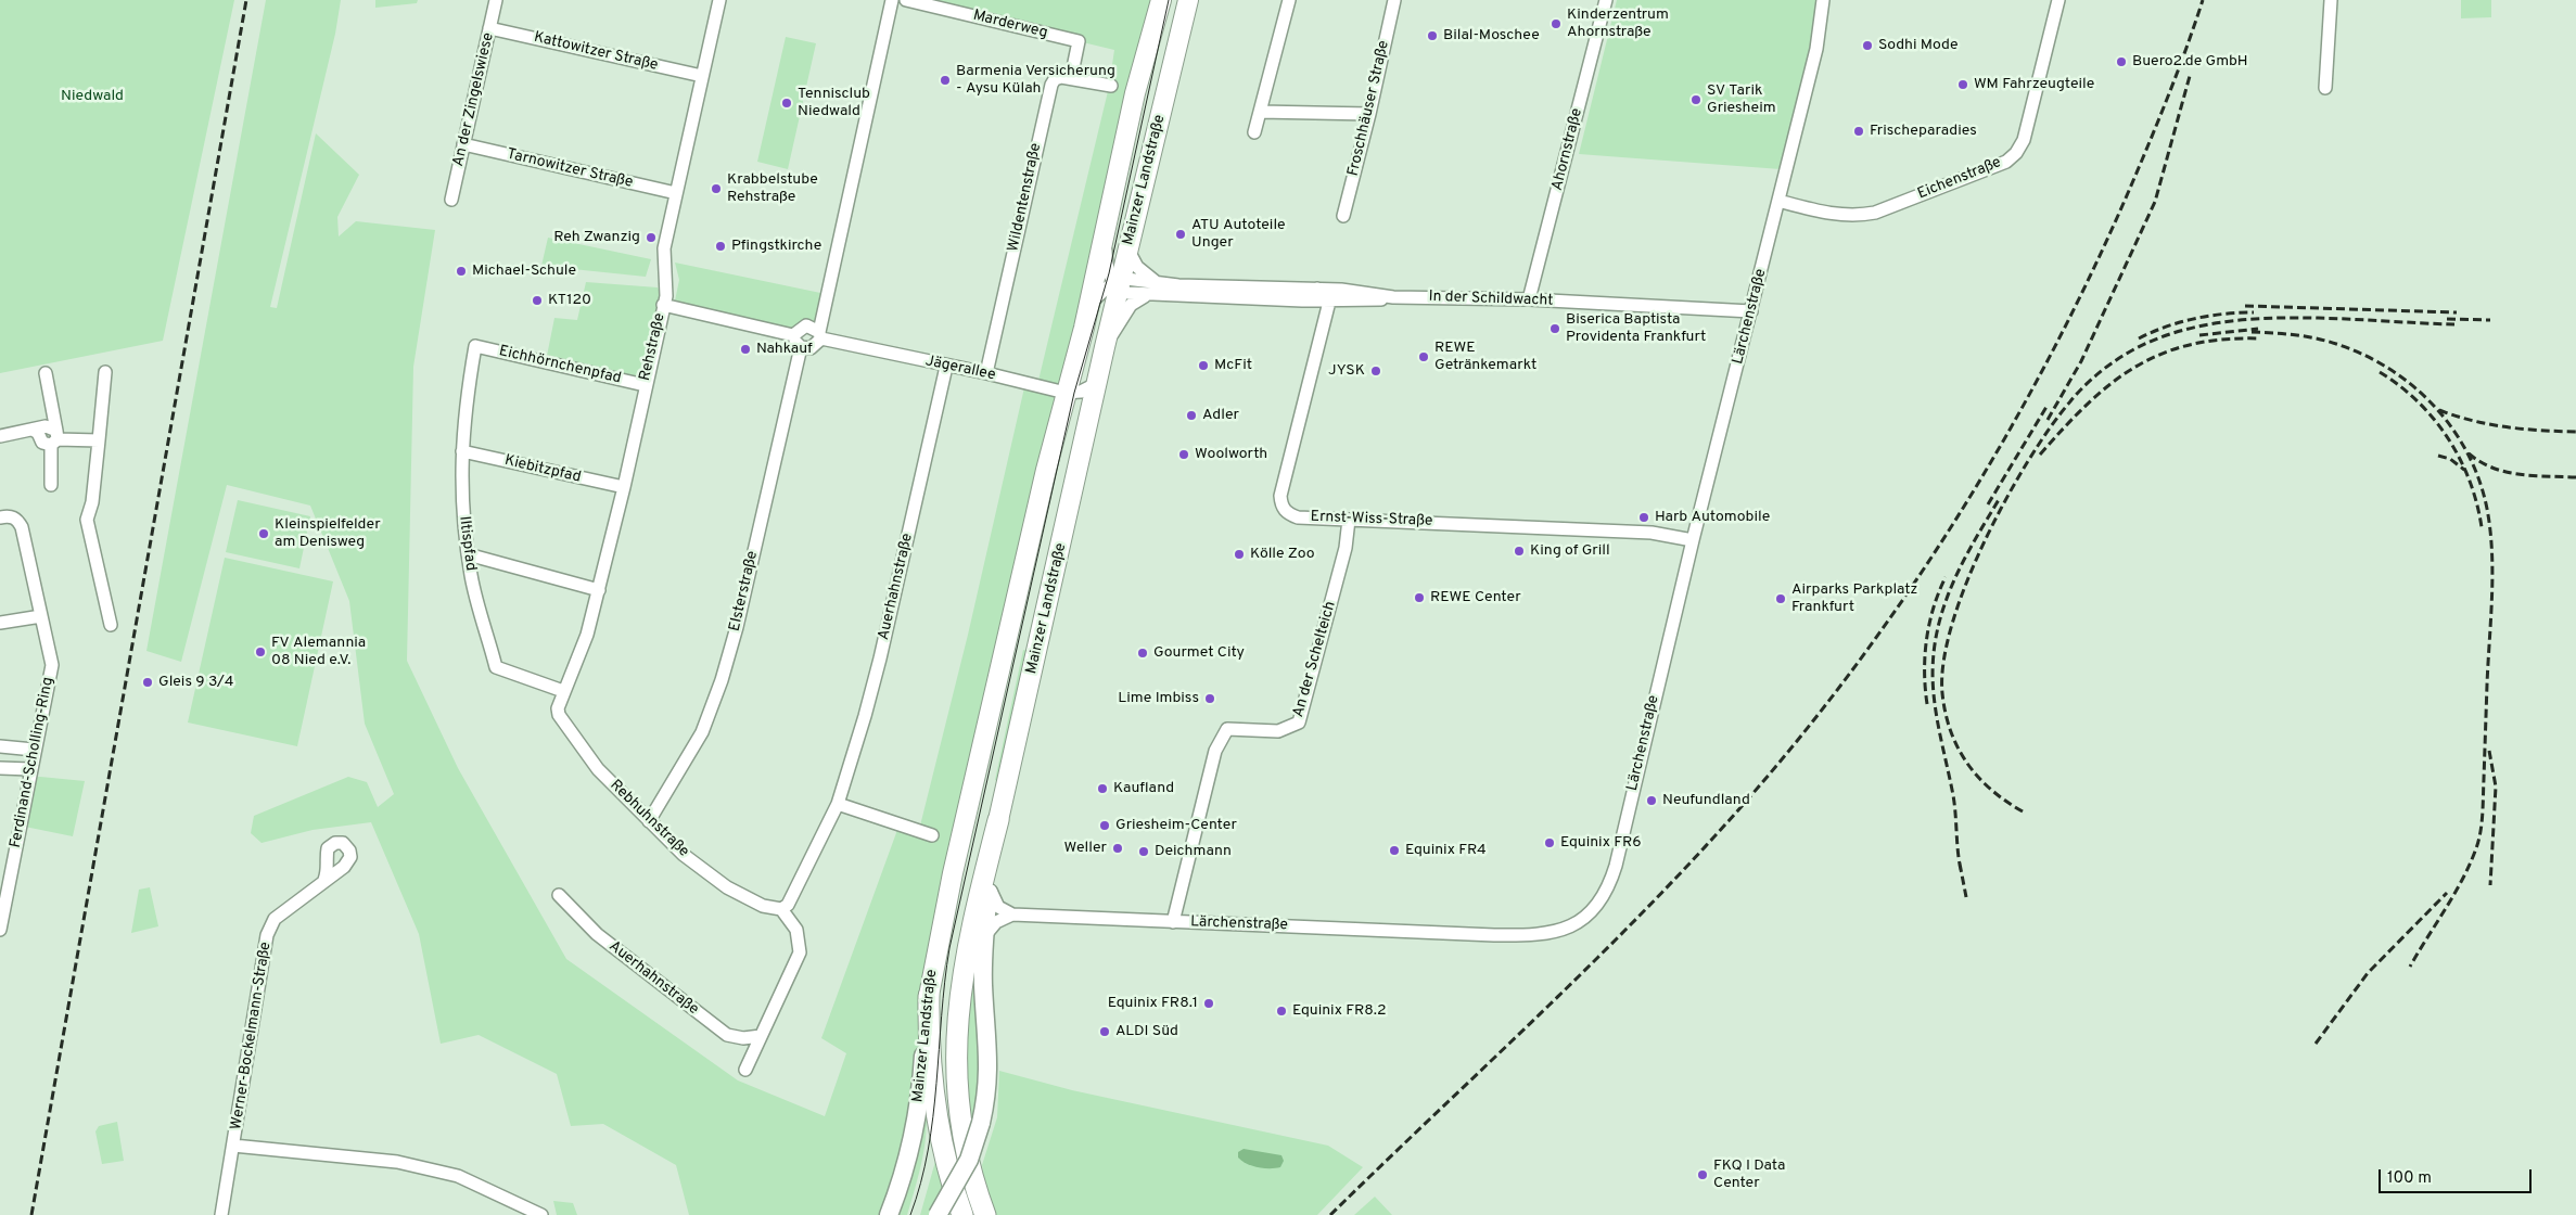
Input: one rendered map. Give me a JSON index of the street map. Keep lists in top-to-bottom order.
{
  "streets": {
    "main road": ["Mainzer Landstraße"],
    "street": [
      "Marderweg",
      "Kattowitzer Straße",
      "An der Zingelswiese",
      "Froschhäuser Straße",
      "Ahornstraße",
      "Tarnowitzer Straße",
      "Eichenstraße",
      "Wildentenstraße",
      "In der Schildwacht",
      "Lärchenstraße",
      "Rehstraße",
      "Eichhörnchenpfad",
      "Jägerallee",
      "Kiebitzpfad",
      "Ernst-Wiss-Straße",
      "Iltispfad",
      "Auerhahnstraße",
      "Elsterstraße",
      "An der Schelteich",
      "Ferdinand-Scholling-Ring",
      "Rebhuhnstraße",
      "Werner-Bockelmann-Straße"
    ]
  },
  "crossings": [
    ["Marderweg", "Wildentenstraße"],
    ["Kattowitzer Straße", "An der Zingelswiese"],
    ["Kattowitzer Straße", "Rehstraße"],
    ["An der Zingelswiese", "Tarnowitzer Straße"],
    ["Ahornstraße", "In der Schildwacht"],
    ["Tarnowitzer Straße", "Rehstraße"],
    ["Eichenstraße", "Lärchenstraße"],
    ["Mainzer Landstraße", "In der Schildwacht"],
    ["Mainzer Landstraße", "Jägerallee"],
    ["Wildentenstraße", "Jägerallee"],
    ["In der Schildwacht", "Lärchenstraße"],
    ["In der Schildwacht", "Ernst-Wiss-Straße"],
    ["Lärchenstraße", "Ernst-Wiss-Straße"],
    ["Lärchenstraße", "An der Schelteich"],
    ["Rehstraße", "Eichhörnchenpfad"],
    ["Rehstraße", "Jägerallee"],
    ["Rehstraße", "Kiebitzpfad"],
    ["Rehstraße", "Iltispfad"],
    ["Rehstraße", "Rebhuhnstraße"],
    ["Eichhörnchenpfad", "Iltispfad"],
    ["Jägerallee", "Auerhahnstraße"],
    ["Kiebitzpfad", "Iltispfad"],
    ["Ernst-Wiss-Straße", "An der Schelteich"],
    ["Iltispfad", "Rebhuhnstraße"],
    ["Auerhahnstraße", "Rebhuhnstraße"],
    ["Elsterstraße", "Rebhuhnstraße"]
  ],
  "parks": ["Niedwald"],
  "places": [
    "Kinderzentrum Ahornstraße",
    "Bilal-Moschee",
    "Sodhi Mode",
    "Buero2.de GmbH",
    "Barmenia Versicherung - Aysu Külah",
    "WM Fahrzeugteile",
    "SV Tarik Griesheim",
    "Tennisclub Niedwald",
    "Frischeparadies",
    "Krabbelstube Rehstraße",
    "ATU Autoteile Unger",
    "Reh Zwanzig",
    "Pfingstkirche",
    "Michael-Schule",
    "KT120",
    "Biserica Baptista Providenta Frankfurt",
    "Nahkauf",
    "REWE Getränkemarkt",
    "McFit",
    "JYSK",
    "Adler",
    "Woolworth",
    "Harb Automobile",
    "Kleinspielfelder am Denisweg",
    "King of Grill",
    "Kölle Zoo",
    "REWE Center",
    "Airparks Parkplatz Frankfurt",
    "FV Alemannia 08 Nied e.V.",
    "Gourmet City",
    "Gleis 9 3/4",
    "Lime Imbiss",
    "Kaufland",
    "Neufundland",
    "Griesheim-Center",
    "Equinix FR6",
    "Weller",
    "Equinix FR4",
    "Deichmann",
    "Equinix FR8.1",
    "Equinix FR8.2",
    "ALDI Süd",
    "FKQ I Data Center"
  ],
  "scale_bar": "100 m"
}
